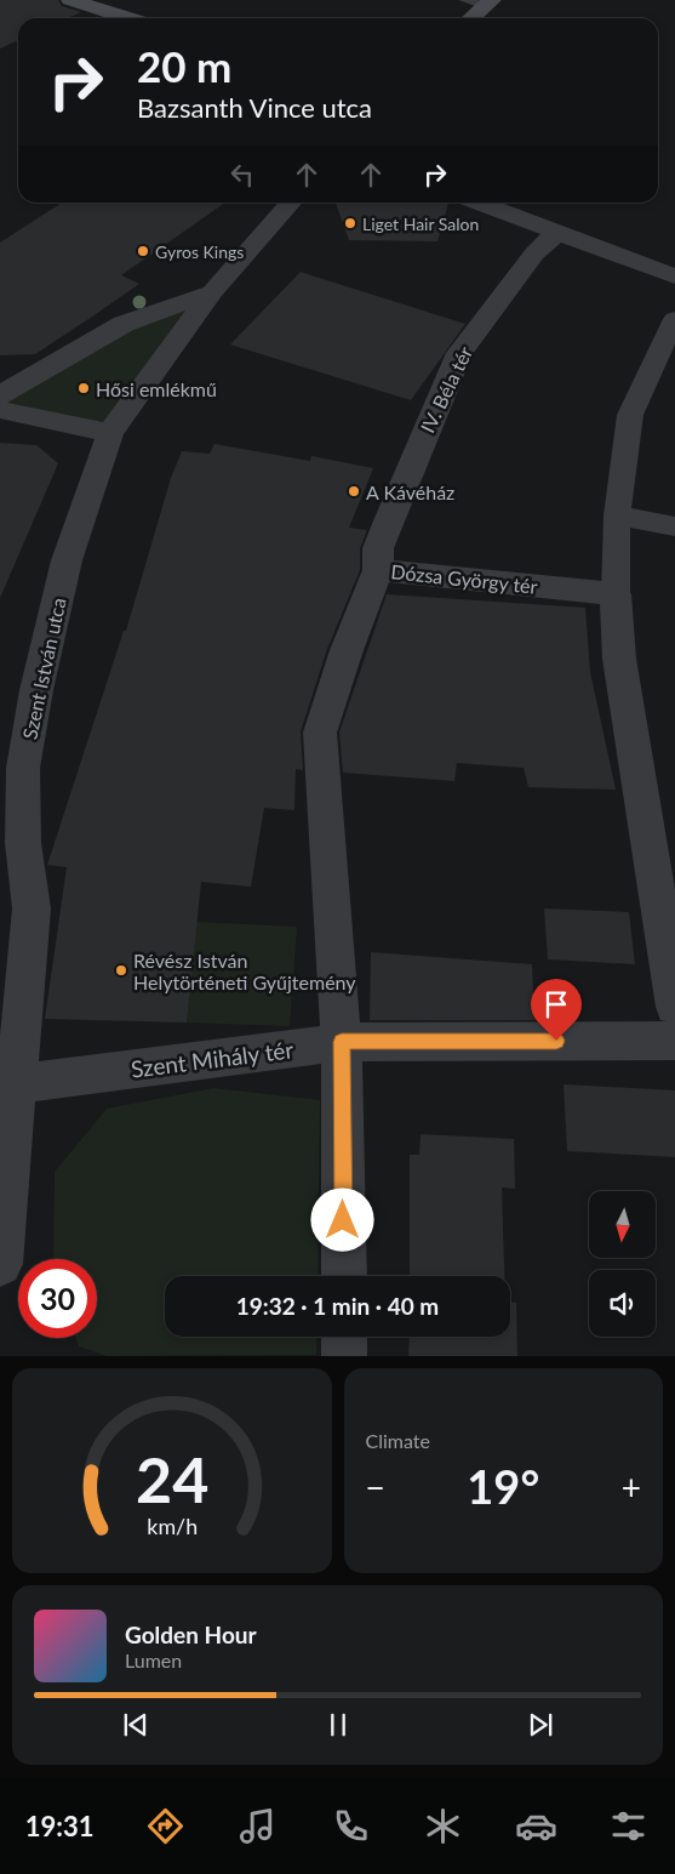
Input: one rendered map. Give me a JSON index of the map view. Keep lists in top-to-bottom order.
{
  "streets": {
    "street": [
      "IV. Béla tér",
      "Dózsa György tér",
      "Szent István utca",
      "Szent Mihály tér"
    ]
  },
  "crossings": [
    ["IV. Béla tér", "Dózsa György tér"],
    ["Dózsa György tér", "Szent Mihály tér"],
    ["Szent István utca", "Szent Mihály tér"]
  ],
  "places": [
    "Liget Hair Salon",
    "Gyros Kings",
    "Hősi emlékmű",
    "A Kávéház",
    "Révész István Helytörténeti Gyűjtemény"
  ],
  "north": "bottom",
  "page": {
    "turn": ["20 m", "Bazsanth Vince utca"],
    "limit": "30",
    "trip": "19:32 · 1 min · 40 m",
    "tile": "Climate",
    "heat": ["−", "19°", "+"],
    "song": ["Golden Hour", "Lumen"],
    "tabs": "19:31",
    "gauge": ["24", "km/h"]
  }
}
